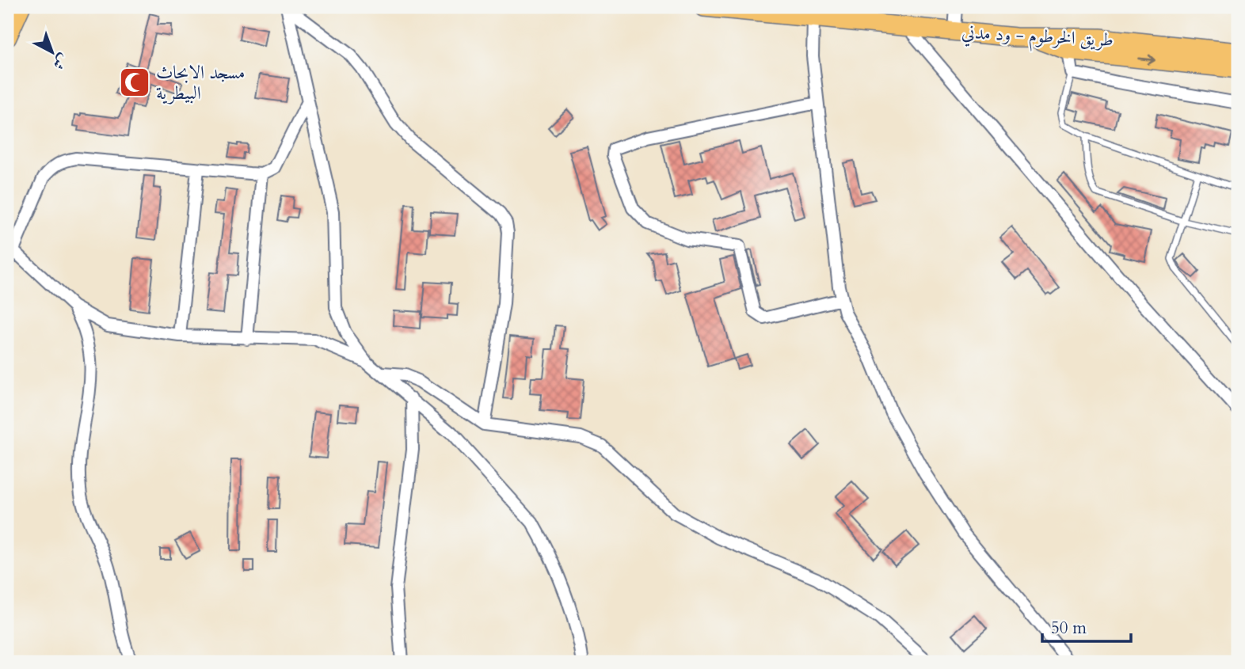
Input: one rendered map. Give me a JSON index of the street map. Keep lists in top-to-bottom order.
{
  "streets": {
    "highway": ["طريق الخرطوم - ود مدني"]
  },
  "places": {
    "mosque": ["مسجد الابحاث البيطرية"]
  },
  "scale_bar": "50 m",
  "north": "bottom right"
}
